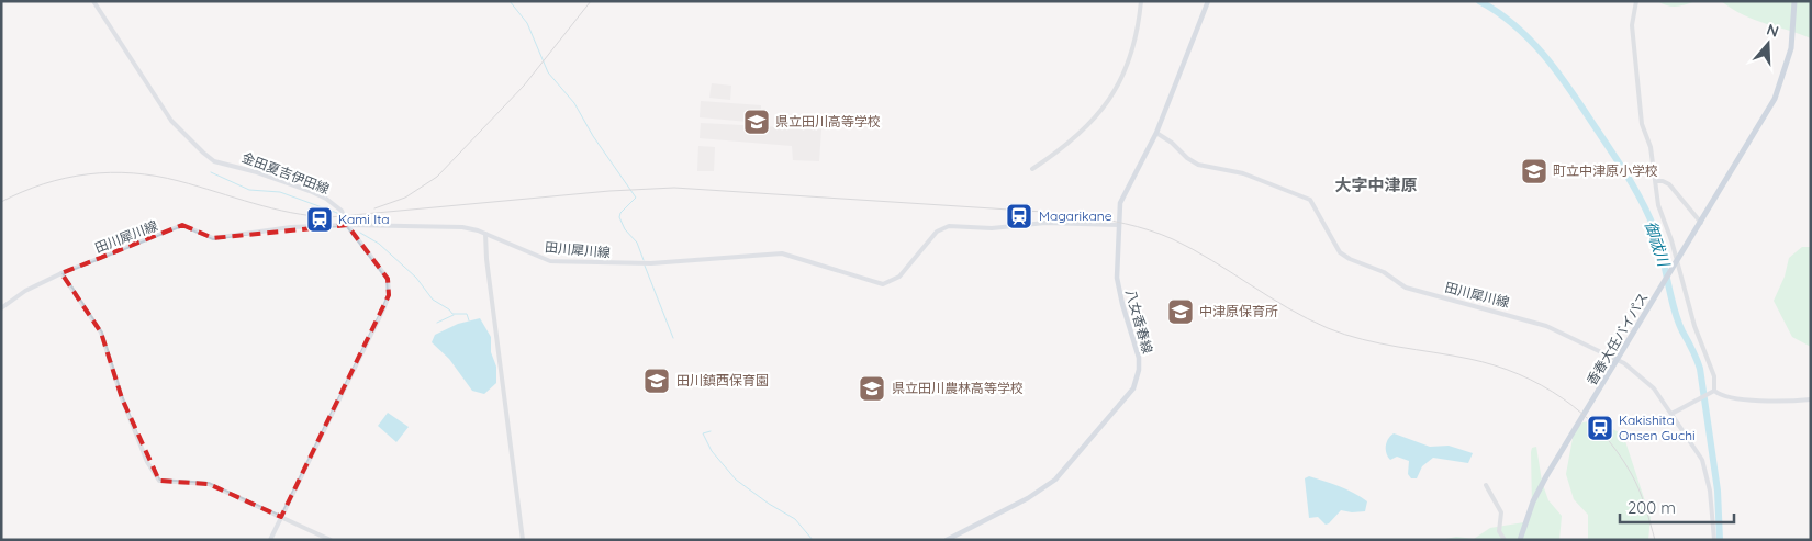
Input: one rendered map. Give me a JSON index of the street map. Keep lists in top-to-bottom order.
{
  "streets": {
    "highway": ["香春大任バイパス"],
    "main road": ["金田夏吉伊田線", "田川犀川線", "八女香春線"]
  },
  "crossings": [
    ["金田夏吉伊田線", "田川犀川線"],
    ["田川犀川線", "八女香春線"]
  ],
  "districts": ["大字中津原"],
  "water": ["御祓川"],
  "places": {
    "school or university": [
      "県立田川高等学校",
      "町立中津原小学校",
      "中津原保育所",
      "田川鎮西保育園",
      "県立田川農林高等学校"
    ],
    "station": ["Magarikane", "Kami Ita", "Kakishita Onsen Guchi"]
  },
  "scale_bar": "200 m",
  "north": "top"
}
